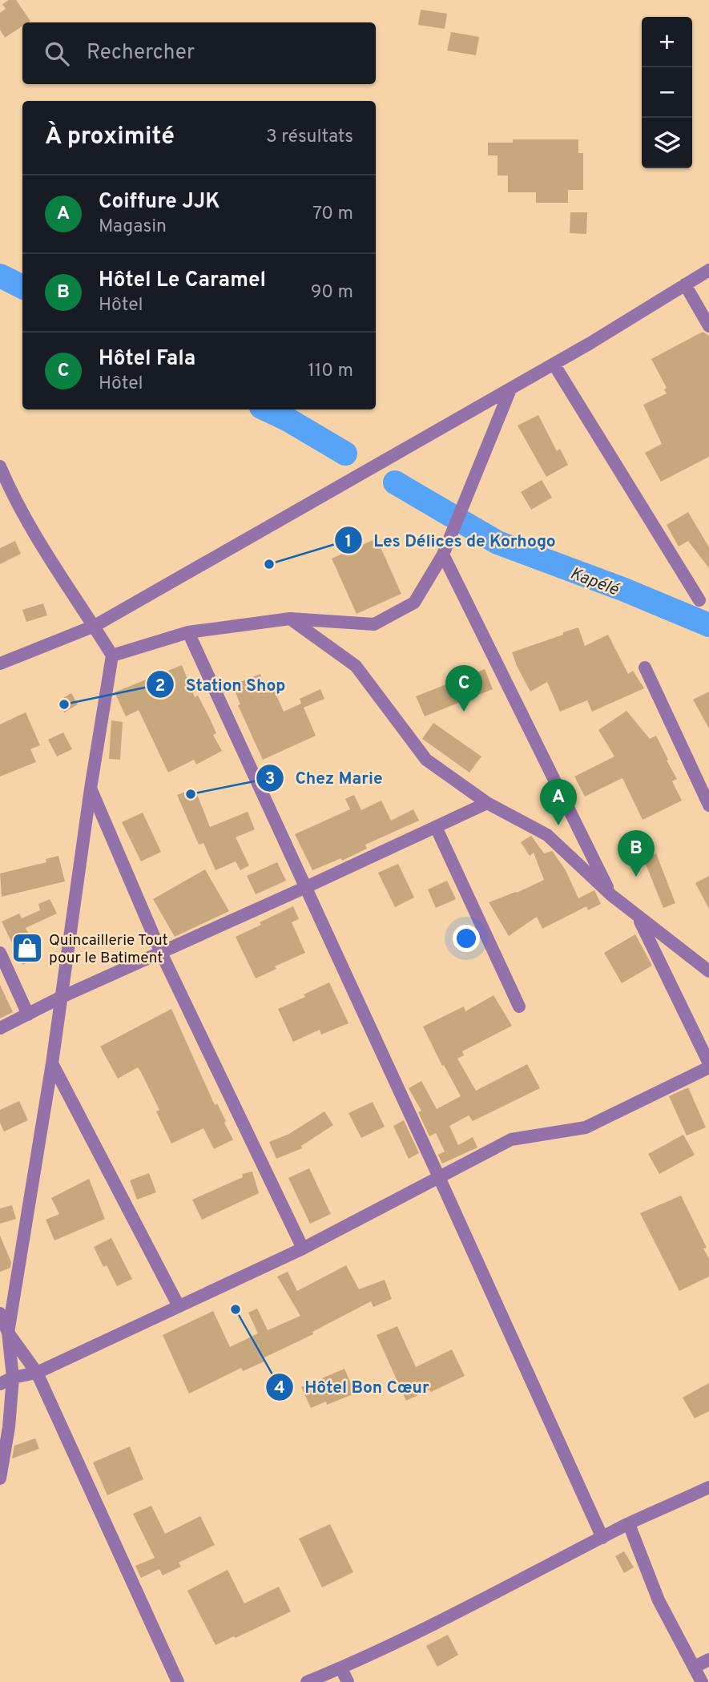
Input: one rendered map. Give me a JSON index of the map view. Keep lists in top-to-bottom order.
{
  "water": ["Kapélé"],
  "places": {
    "other": [
      "Les Délices de Korhogo",
      "Station Shop",
      "Chez Marie",
      "Hôtel Bon Cœur"
    ],
    "shop": ["Quincaillerie Tout pour le Batiment"]
  },
  "page": {
    "map_buttons": ["+", "−"],
    "search": "Rechercher",
    "heading": ["À proximité", "3 résultats"],
    "list": [
      {
        "mark": "A",
        "name": "Coiffure JJK",
        "note": "Magasin",
        "value": "70 m"
      },
      {
        "mark": "B",
        "name": "Hôtel Le Caramel",
        "note": "Hôtel",
        "value": "90 m"
      },
      {
        "mark": "C",
        "name": "Hôtel Fala",
        "note": "Hôtel",
        "value": "110 m"
      }
    ],
    "pins": ["C", "A", "B"]
  }
}
